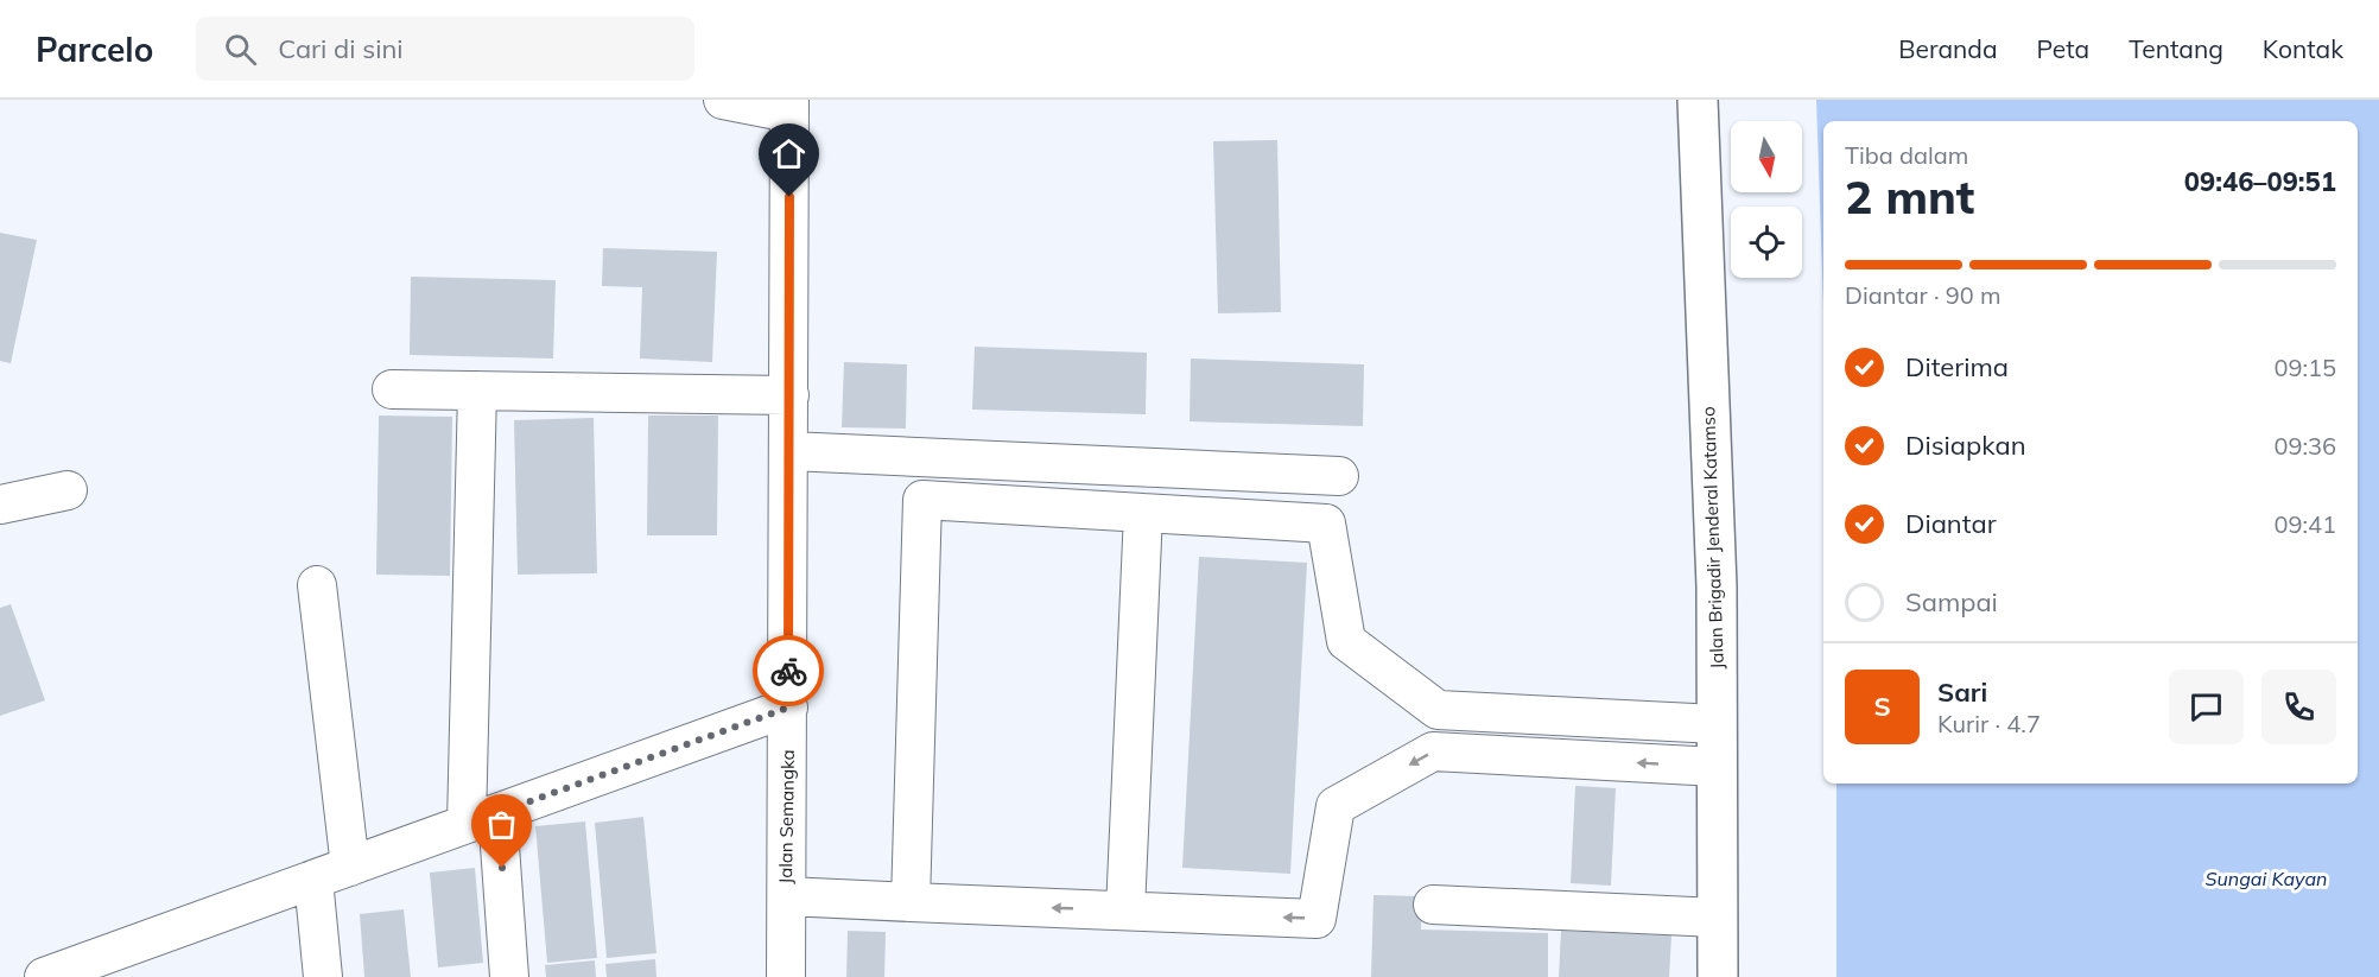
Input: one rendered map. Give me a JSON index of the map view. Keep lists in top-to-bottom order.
{
  "streets": {
    "highway": ["Jalan Brigadir Jenderal Katamso"],
    "street": ["Jalan Semangka"]
  },
  "water": ["Sungai Kayan"],
  "north": "bottom",
  "page": {
    "header": "Parcelo",
    "search": "Cari di sini",
    "nav": [
      "Beranda",
      "Peta",
      "Tentang",
      "Kontak"
    ],
    "heading": ["2 mnt", "Tiba dalam", "09:46–09:51"],
    "panel": ["Sari", "Kurir · 4.7"],
    "bar": "Diantar · 90 m",
    "list": [
      ["Diterima", "09:15"],
      ["Disiapkan", "09:36"],
      ["Diantar", "09:41"],
      "Sampai"
    ],
    "round": "S"
  }
}
